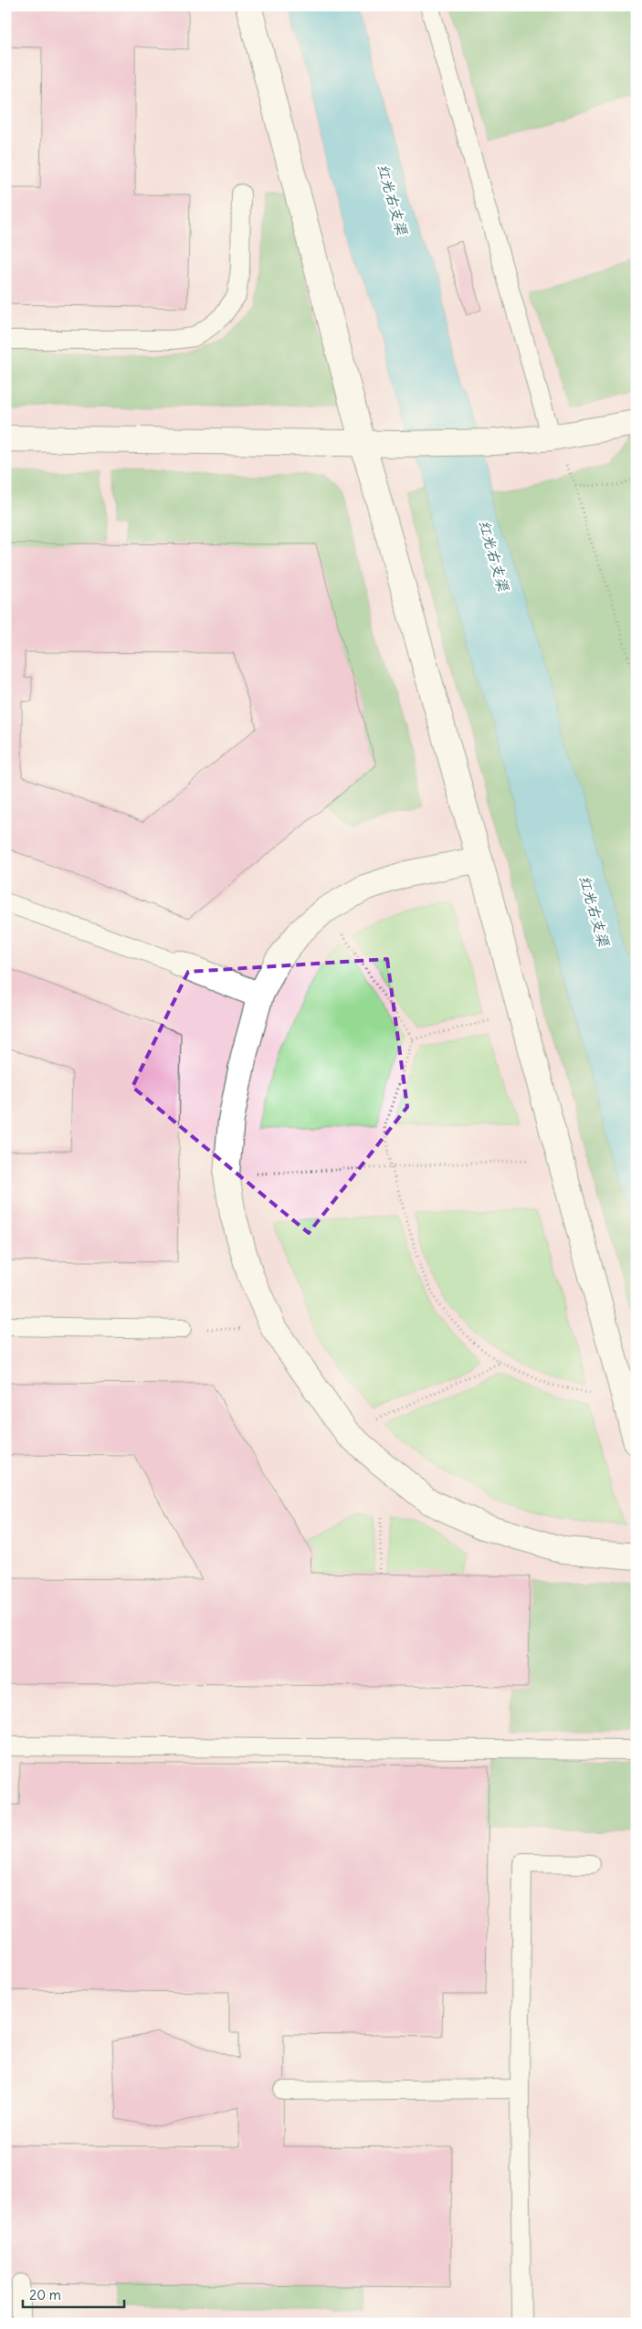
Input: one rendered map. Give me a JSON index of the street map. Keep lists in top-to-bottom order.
{
  "water": ["红光右支渠"],
  "scale_bar": "20 m"
}
